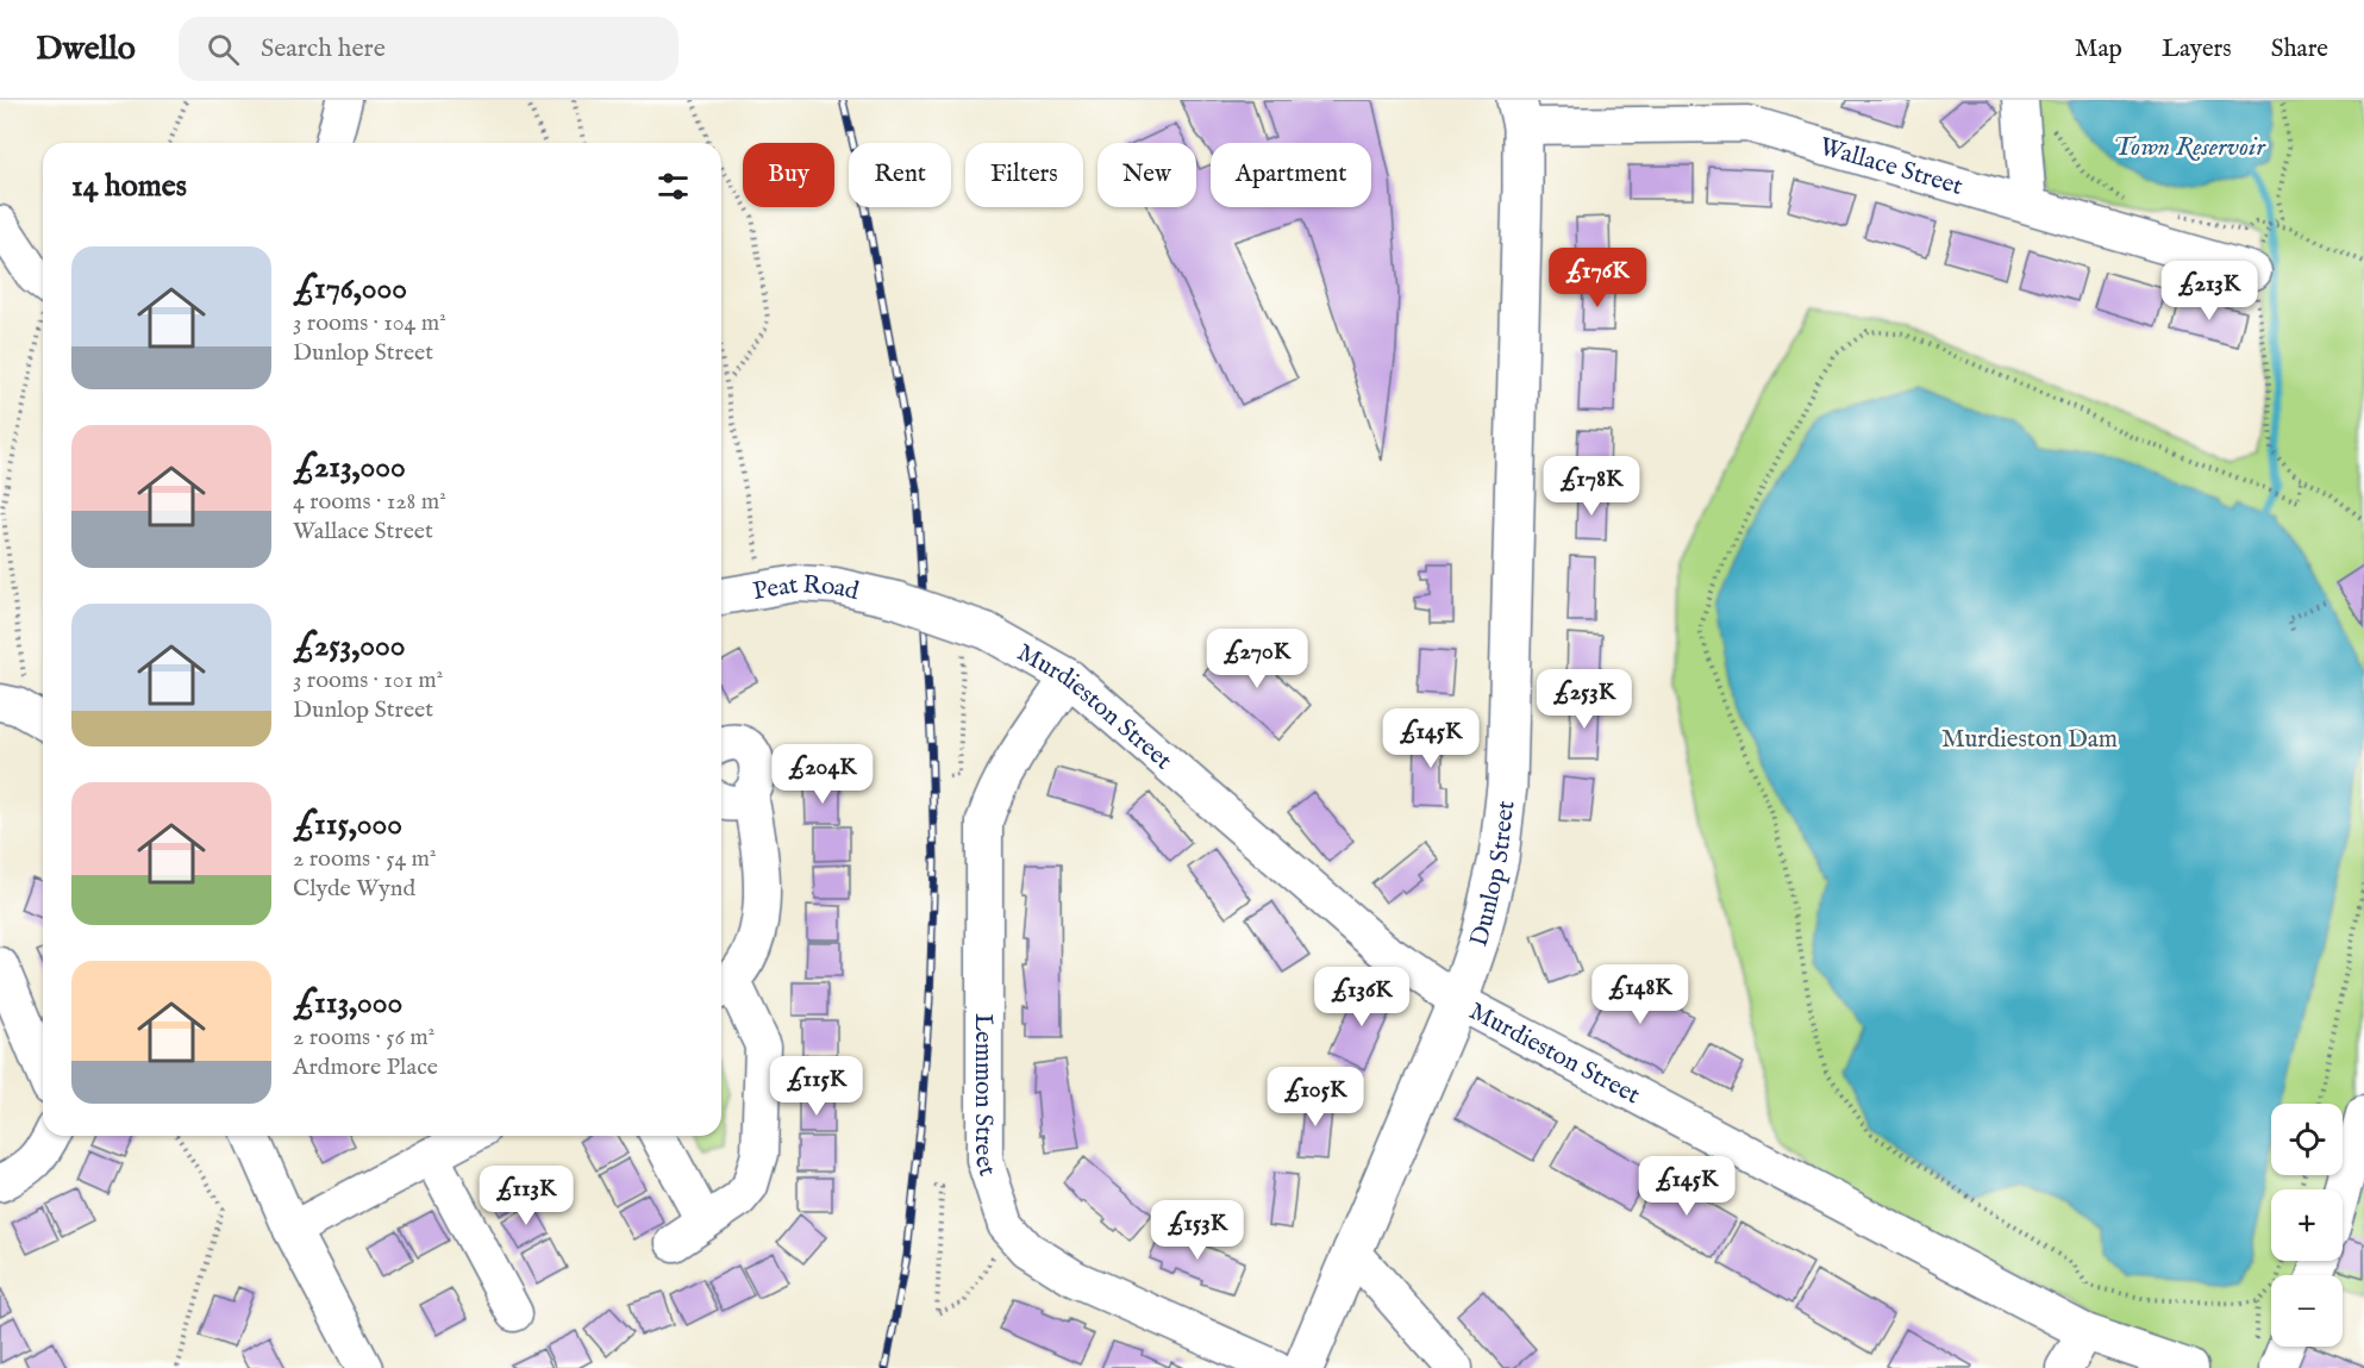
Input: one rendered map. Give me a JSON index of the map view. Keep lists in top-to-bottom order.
{
  "streets": {
    "main road": ["Dunlop Street"],
    "street": [
      "Wallace Street",
      "Peat Road",
      "Murdieston Street",
      "Lemmon Street"
    ]
  },
  "crossings": [
    ["Wallace Street", "Dunlop Street"],
    ["Peat Road", "Murdieston Street"],
    ["Murdieston Street", "Dunlop Street"],
    ["Murdieston Street", "Lemmon Street"]
  ],
  "water": ["Town Reservoir"],
  "parks": ["Murdieston Dam"],
  "page": {
    "header": "Dwello",
    "search": "Search here",
    "nav": ["Map", "Layers", "Share"],
    "chip": [
      "Buy",
      "Rent",
      "Filters",
      "New",
      "Apartment"
    ],
    "heading": "14 homes",
    "list": [
      {
        "name": "£176,000",
        "note": "3 rooms · 104 m² · Dunlop Street"
      },
      {
        "name": "£213,000",
        "note": "4 rooms · 128 m² · Wallace Street"
      },
      {
        "name": "£253,000",
        "note": "3 rooms · 101 m² · Dunlop Street"
      },
      {
        "name": "£115,000",
        "note": "2 rooms · 54 m² · Clyde Wynd"
      },
      {
        "name": "£113,000",
        "note": "2 rooms · 56 m² · Ardmore Place"
      }
    ],
    "price": [
      "£176K",
      "£213K",
      "£178K",
      "£270K",
      "£253K",
      "£145K",
      "£204K",
      "£148K",
      "£136K",
      "£115K",
      "£105K",
      "£145K",
      "£113K",
      "£153K"
    ],
    "map_buttons": ["+", "−"]
  }
}
